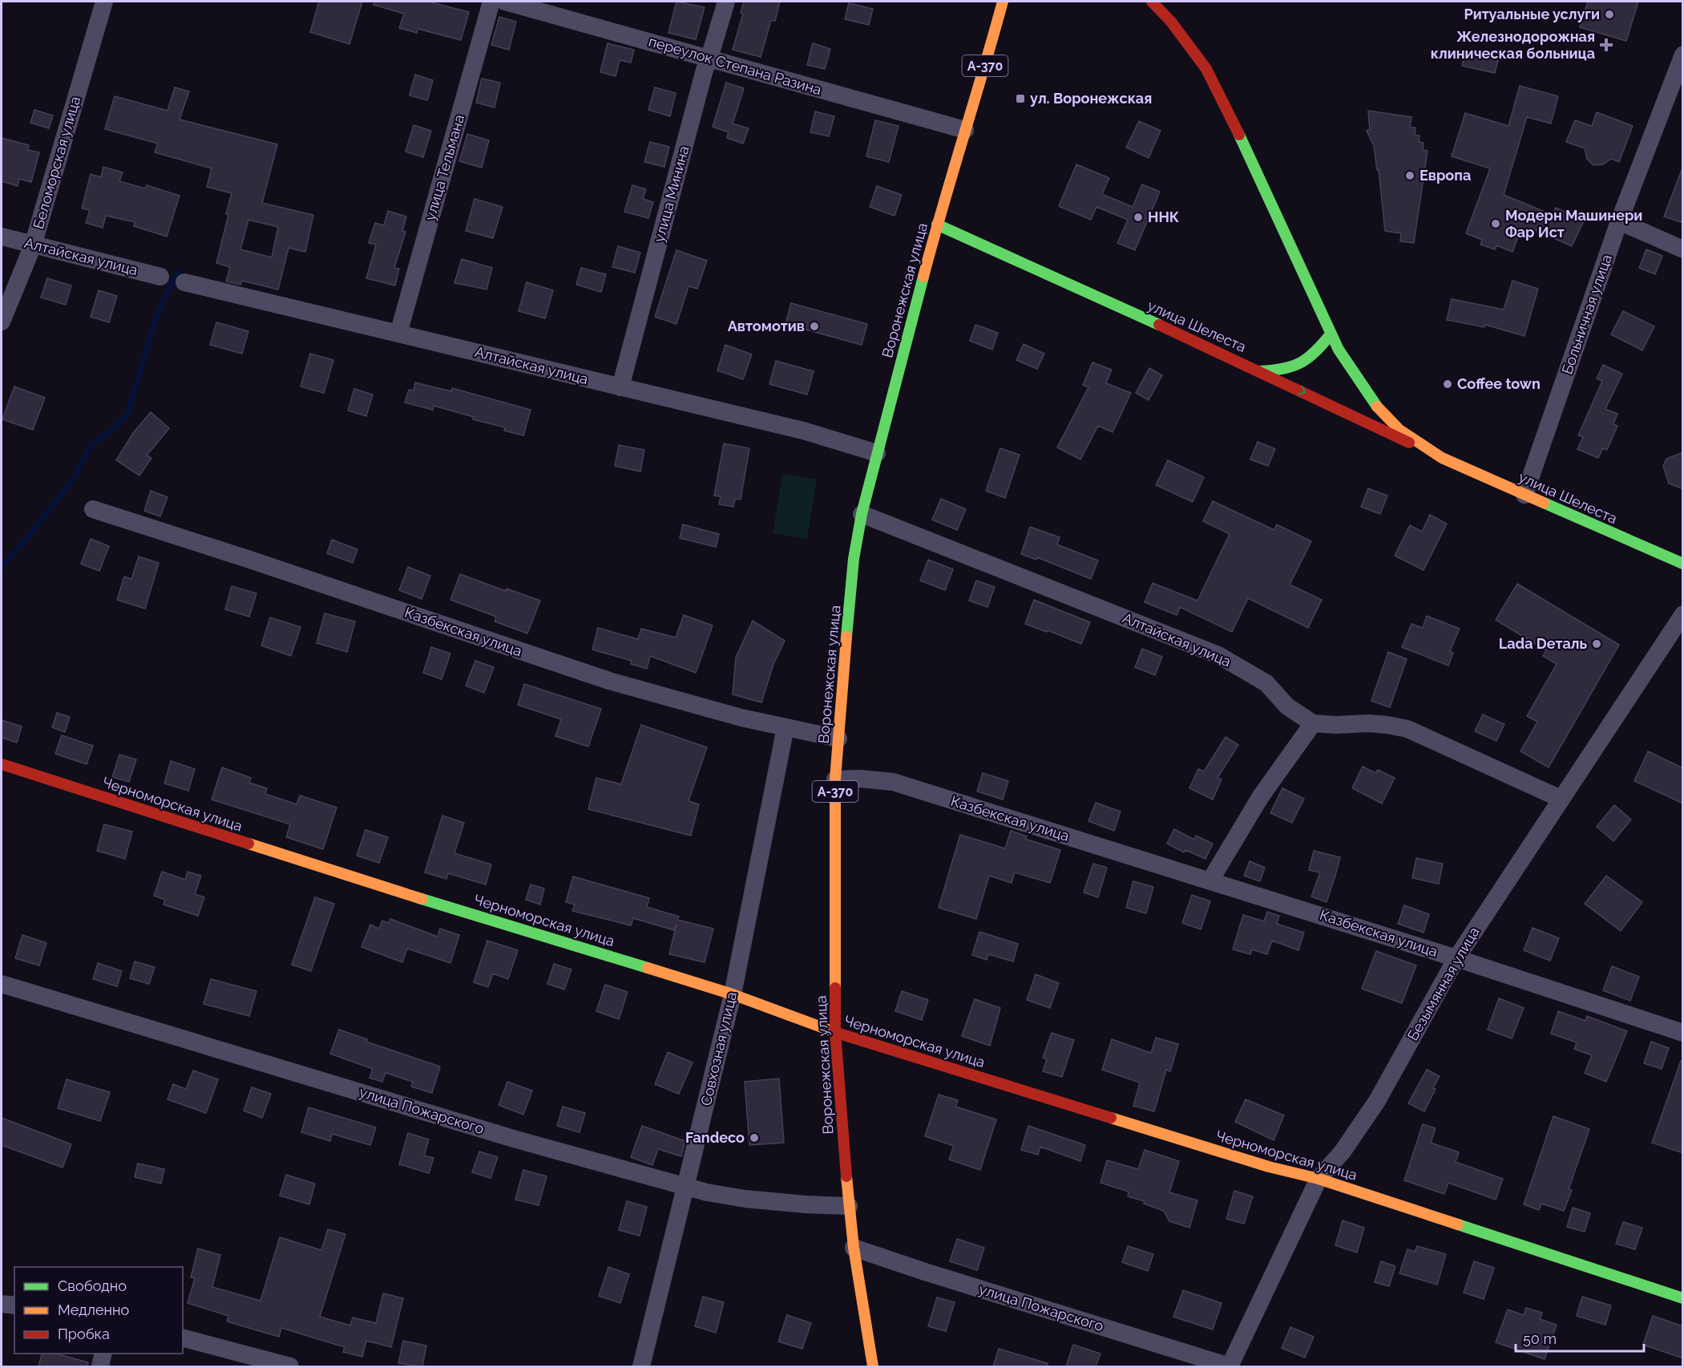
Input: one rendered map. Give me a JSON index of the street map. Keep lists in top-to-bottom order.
{
  "streets": {
    "main road": [
      "А-370",
      "Воронежская улица",
      "улица Шелеста",
      "Черноморская улица"
    ],
    "street": [
      "переулок Степана Разина",
      "Беломорская улица",
      "улица Тельмана",
      "улица Минина",
      "Алтайская улица",
      "Больничная улица",
      "Казбекская улица",
      "Безымянная улица",
      "Совхозная улица",
      "улица Пожарского"
    ]
  },
  "crossings": [
    ["переулок Степана Разина", "улица Минина"],
    ["переулок Степана Разина", "Воронежская улица"],
    ["Беломорская улица", "Алтайская улица"],
    ["улица Тельмана", "Алтайская улица"],
    ["улица Минина", "Алтайская улица"],
    ["Алтайская улица", "Воронежская улица"],
    ["Алтайская улица", "Безымянная улица"],
    ["Воронежская улица", "улица Шелеста"],
    ["Воронежская улица", "Казбекская улица"],
    ["Воронежская улица", "Черноморская улица"],
    ["Воронежская улица", "улица Пожарского"],
    ["Больничная улица", "улица Шелеста"],
    ["Казбекская улица", "Безымянная улица"],
    ["Казбекская улица", "Совхозная улица"],
    ["Черноморская улица", "Безымянная улица"],
    ["Черноморская улица", "Совхозная улица"],
    ["Безымянная улица", "улица Пожарского"],
    ["Совхозная улица", "улица Пожарского"]
  ],
  "places": {
    "other": [
      "Ритуальные услуги",
      "Европа",
      "ННК",
      "Модерн Машинери Фар Ист",
      "Автомотив",
      "Coffee town",
      "Lada Dеталь",
      "Fandeco"
    ],
    "health": ["Железнодорожная клиническая больница"],
    "transit": ["ул. Воронежская"]
  },
  "legend": ["Свободно", "Медленно", "Пробка"],
  "scale_bar": "50 m"
}
